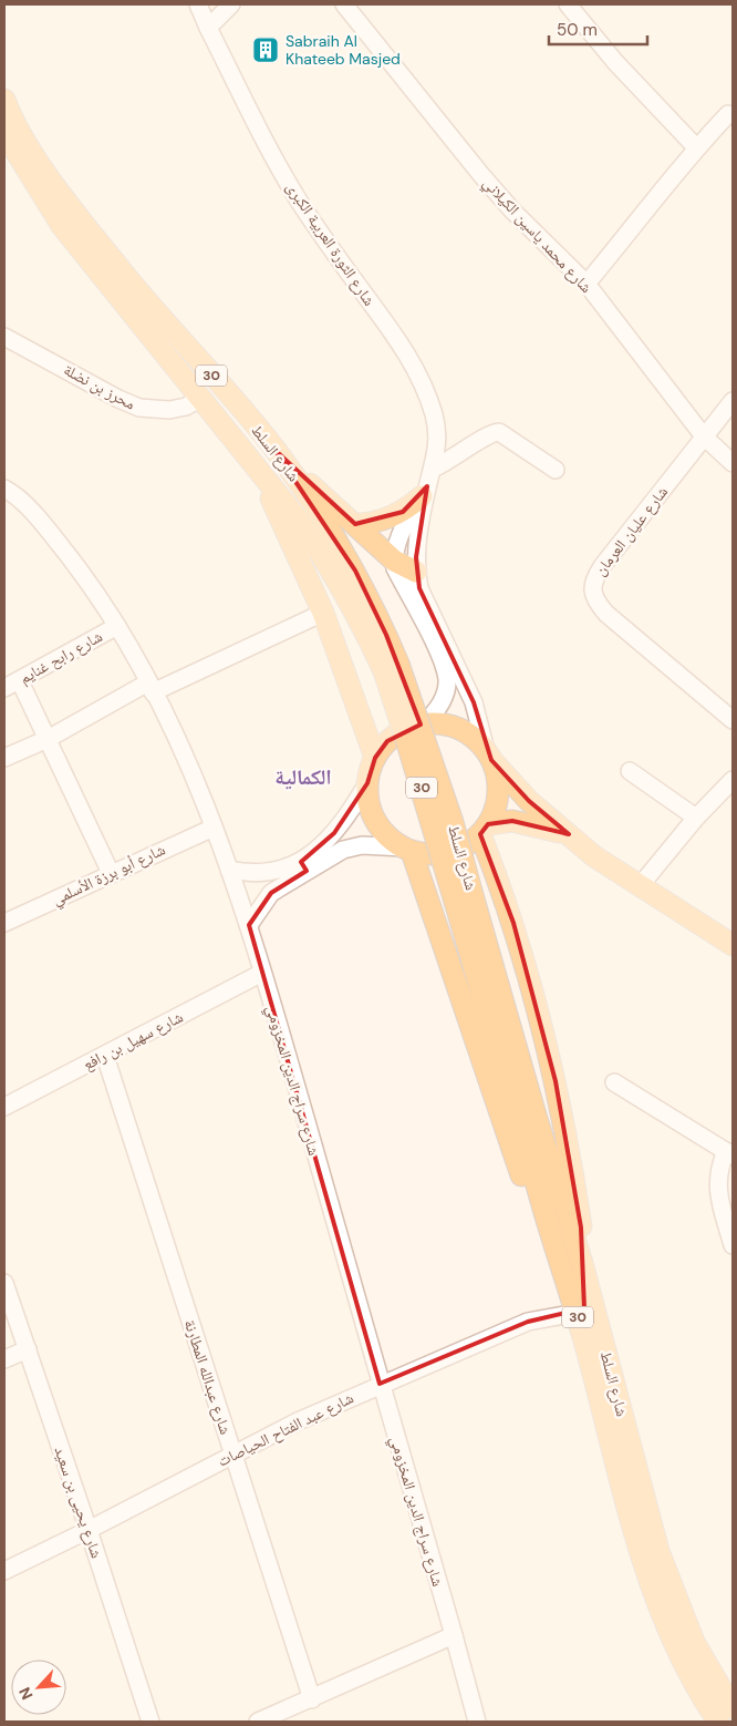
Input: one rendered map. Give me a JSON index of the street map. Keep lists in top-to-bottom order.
{
  "streets": {
    "main road": ["30", "شارع السلط"],
    "street": [
      "شارع محمد ياسين الكيلاني",
      "شارع الثورة العربية الكبرى",
      "محرز بن نضلة",
      "شارع عليان العرمان",
      "شارع رابح غنايم",
      "شارع أبو برزة الأسلمي",
      "شارع سهيل بن رافع",
      "شارع سراج الدين المخزومي",
      "شارع عبدالله المطارنة",
      "شارع عبد الفتاح الحياصات",
      "شارع يحيى بن سعيد"
    ]
  },
  "crossings": [
    ["شارع محمد ياسين الكيلاني", "شارع عليان العرمان"],
    ["محرز بن نضلة", "شارع السلط"],
    ["شارع السلط", "شارع عبد الفتاح الحياصات"],
    ["شارع رابح غنايم", "شارع سراج الدين المخزومي"],
    ["شارع أبو برزة الأسلمي", "شارع سراج الدين المخزومي"],
    ["شارع سهيل بن رافع", "شارع سراج الدين المخزومي"],
    ["شارع سهيل بن رافع", "شارع عبدالله المطارنة"],
    ["شارع سراج الدين المخزومي", "شارع عبد الفتاح الحياصات"],
    ["شارع عبدالله المطارنة", "شارع عبد الفتاح الحياصات"],
    ["شارع عبد الفتاح الحياصات", "شارع يحيى بن سعيد"]
  ],
  "districts": ["الكمالية"],
  "places": {
    "building": ["Sabraih Al Khateeb Masjed"]
  },
  "scale_bar": "50 m",
  "north": "bottom left"
}
